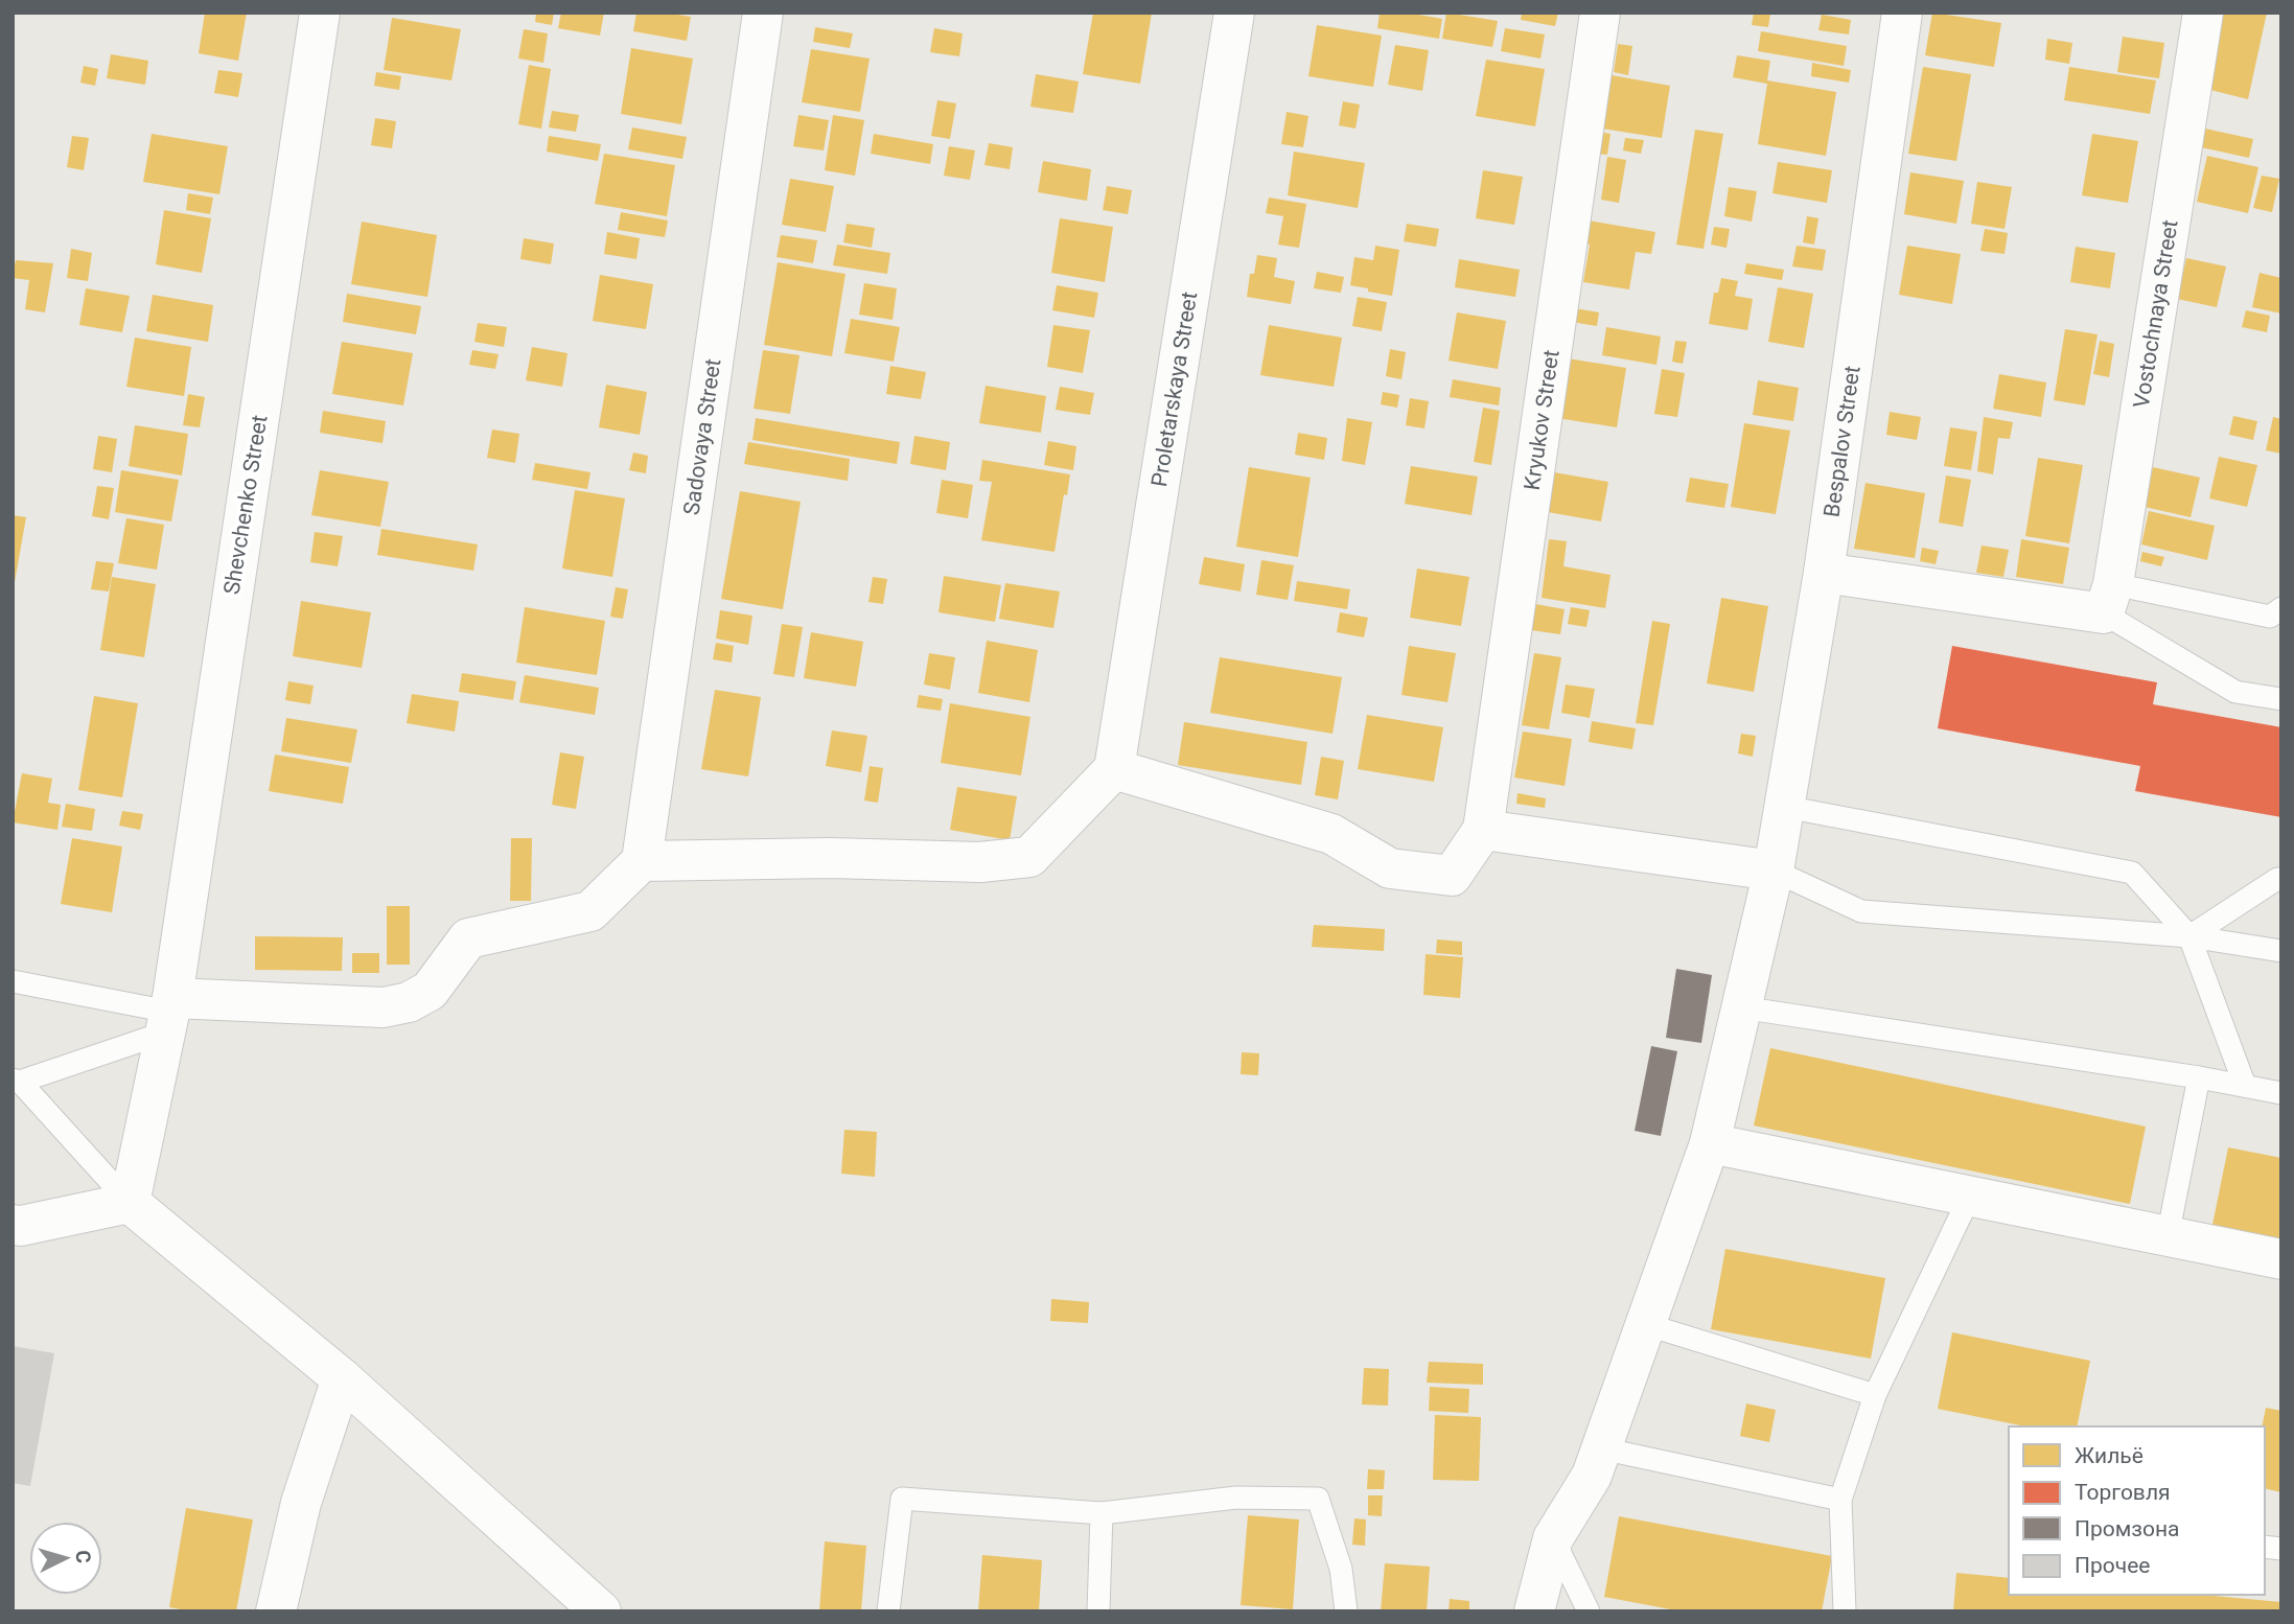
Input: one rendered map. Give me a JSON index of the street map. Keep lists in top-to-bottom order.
{
  "streets": {
    "street": [
      "Vostochnaya Street",
      "Proletarskaya Street",
      "Kryukov Street",
      "Sadovaya Street",
      "Bespalov Street",
      "Shevchenko Street"
    ]
  },
  "legend": [
    "Жильё",
    "Торговля",
    "Промзона",
    "Прочее"
  ],
  "north": "right"
}
